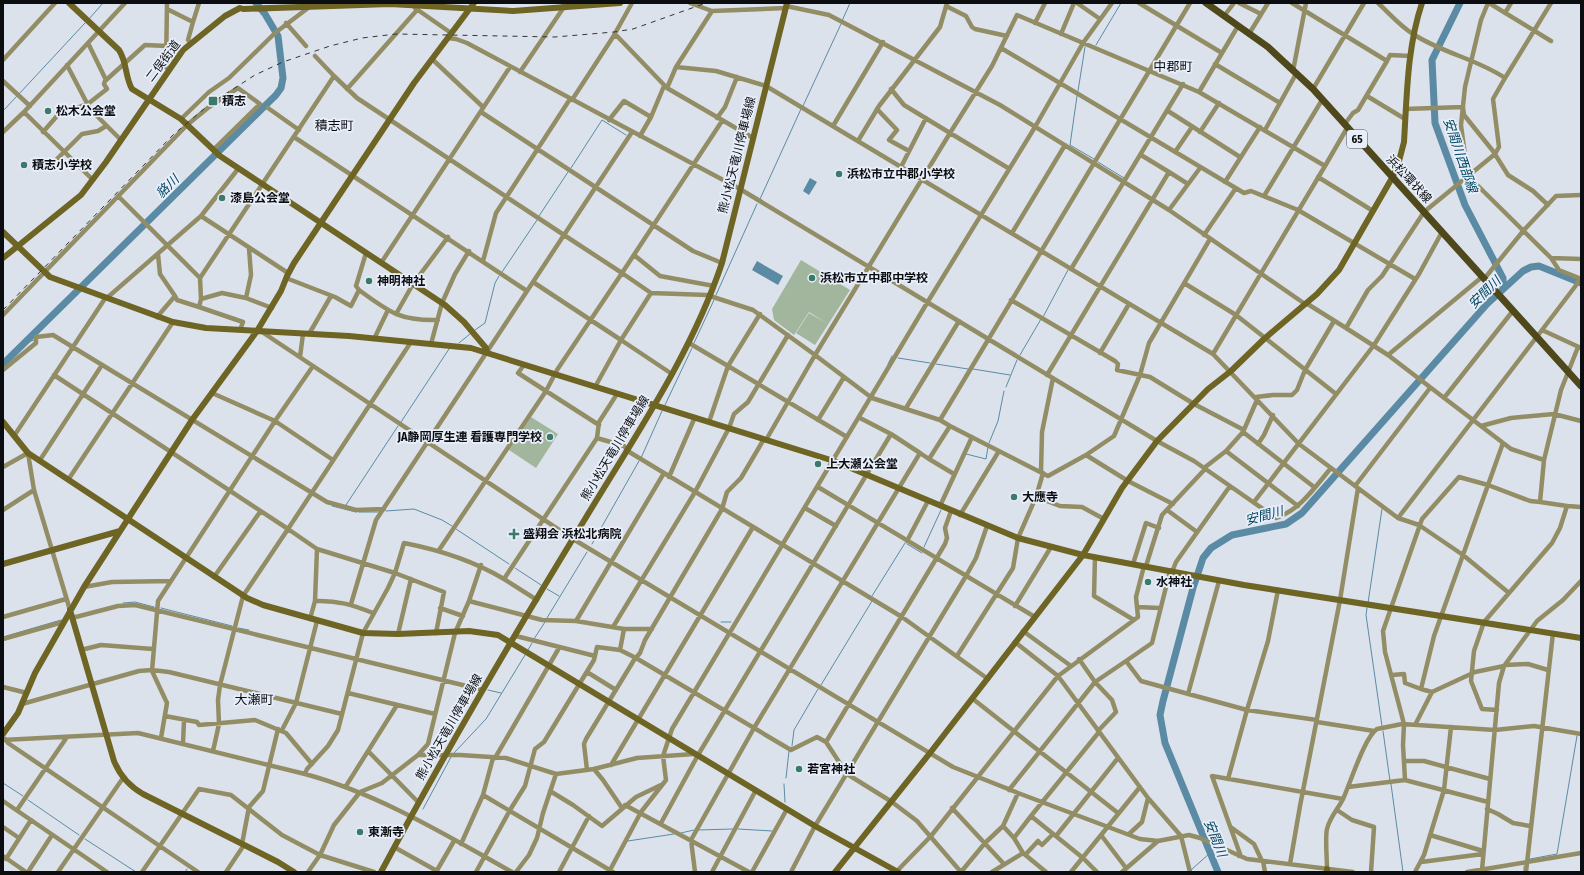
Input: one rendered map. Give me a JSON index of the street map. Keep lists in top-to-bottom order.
{
  "streets": {
    "main road": ["65", "浜松環状線"],
    "street": ["二俣街道", "熊小松天竜川停車場線"]
  },
  "districts": ["中郡町", "積志町", "大瀬町"],
  "water": ["安間川西部線", "貉川", "安間川"],
  "places": {
    "transit": ["積志"],
    "other": [
      "松木公会堂",
      "積志小学校",
      "浜松市立中郡小学校",
      "漆島公会堂",
      "浜松市立中郡中学校",
      "神明神社",
      "JA静岡厚生連 看護専門学校",
      "上大瀬公会堂",
      "大應寺",
      "水神社",
      "若宮神社",
      "東漸寺"
    ],
    "health": ["盛翔会 浜松北病院"]
  }
}
